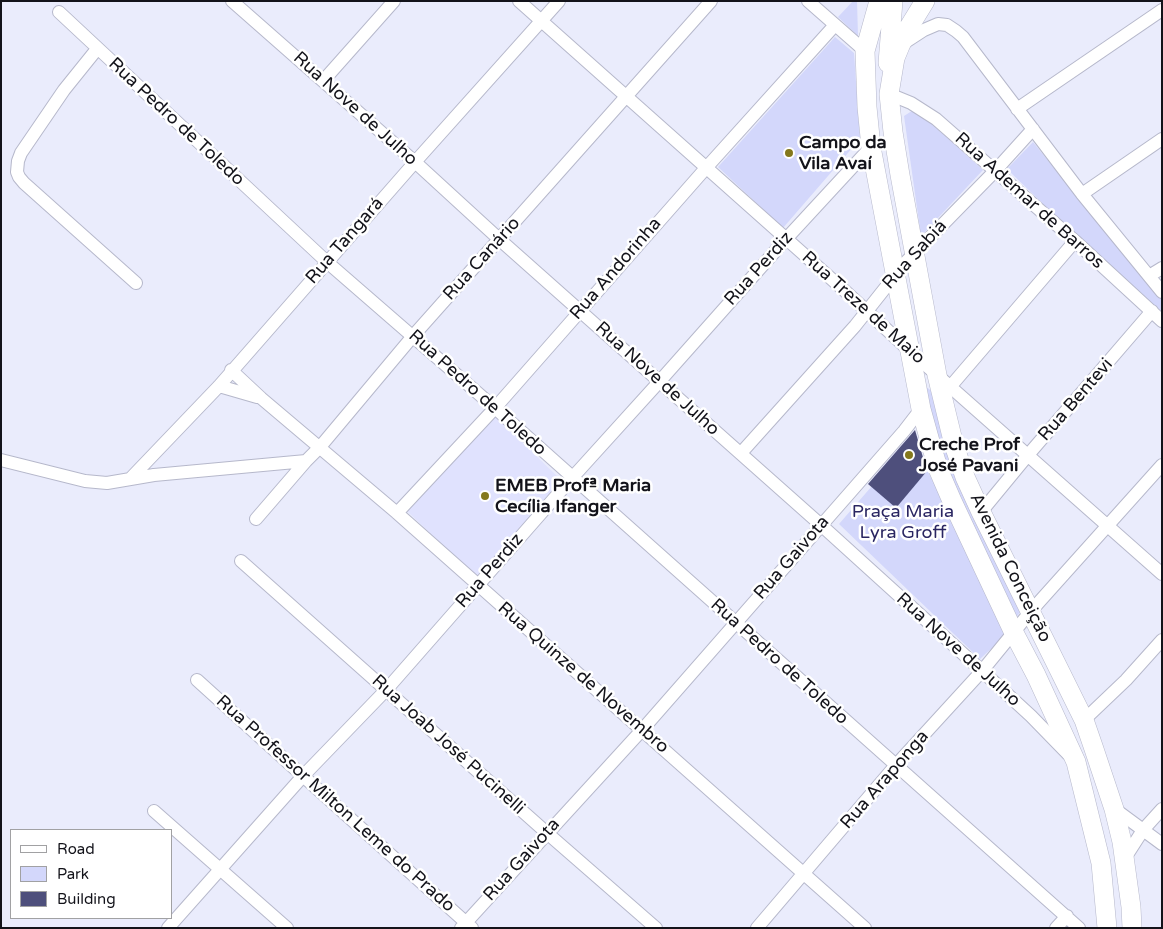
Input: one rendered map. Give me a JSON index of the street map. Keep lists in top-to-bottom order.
{
  "streets": {
    "main road": ["Avenida Conceição"],
    "street": [
      "Rua Nove de Julho",
      "Rua Pedro de Toledo",
      "Rua Ademar de Barros",
      "Rua Tangará",
      "Rua Sabiá",
      "Rua Canário",
      "Rua Andorinha",
      "Rua Perdiz",
      "Rua Treze de Maio",
      "Rua Bentevi",
      "Rua Gaivota",
      "Rua Quinze de Novembro",
      "Rua Joab José Pucinelli",
      "Rua Araponga",
      "Rua Professor Milton Leme do Prado"
    ]
  },
  "crossings": [
    ["Rua Nove de Julho", "Rua Tangará"],
    ["Rua Nove de Julho", "Rua Sabiá"],
    ["Rua Nove de Julho", "Rua Canário"],
    ["Rua Nove de Julho", "Rua Andorinha"],
    ["Rua Nove de Julho", "Rua Perdiz"],
    ["Rua Nove de Julho", "Rua Gaivota"],
    ["Rua Nove de Julho", "Avenida Conceição"],
    ["Rua Nove de Julho", "Rua Araponga"],
    ["Rua Pedro de Toledo", "Rua Tangará"],
    ["Rua Pedro de Toledo", "Rua Canário"],
    ["Rua Pedro de Toledo", "Rua Andorinha"],
    ["Rua Pedro de Toledo", "Rua Perdiz"],
    ["Rua Pedro de Toledo", "Rua Gaivota"],
    ["Rua Pedro de Toledo", "Rua Araponga"],
    ["Rua Ademar de Barros", "Rua Sabiá"],
    ["Rua Ademar de Barros", "Rua Bentevi"],
    ["Rua Ademar de Barros", "Avenida Conceição"],
    ["Rua Tangará", "Rua Treze de Maio"],
    ["Rua Tangará", "Rua Quinze de Novembro"],
    ["Rua Sabiá", "Rua Treze de Maio"],
    ["Rua Sabiá", "Avenida Conceição"],
    ["Rua Canário", "Rua Treze de Maio"],
    ["Rua Canário", "Rua Quinze de Novembro"],
    ["Rua Andorinha", "Rua Treze de Maio"],
    ["Rua Andorinha", "Rua Quinze de Novembro"],
    ["Rua Perdiz", "Rua Treze de Maio"],
    ["Rua Perdiz", "Avenida Conceição"],
    ["Rua Perdiz", "Rua Quinze de Novembro"],
    ["Rua Perdiz", "Rua Joab José Pucinelli"],
    ["Rua Perdiz", "Rua Professor Milton Leme do Prado"],
    ["Rua Treze de Maio", "Rua Bentevi"],
    ["Rua Treze de Maio", "Avenida Conceição"],
    ["Rua Bentevi", "Avenida Conceição"],
    ["Rua Gaivota", "Avenida Conceição"],
    ["Rua Gaivota", "Rua Quinze de Novembro"],
    ["Rua Gaivota", "Rua Joab José Pucinelli"],
    ["Rua Gaivota", "Rua Professor Milton Leme do Prado"],
    ["Avenida Conceição", "Rua Araponga"],
    ["Rua Quinze de Novembro", "Rua Araponga"]
  ],
  "parks": ["Praça Maria Lyra Groff"],
  "places": ["Campo da Vila Avaí", "Creche Prof José Pavani", "EMEB Profª Maria Cecília Ifanger"],
  "legend": ["Road", "Park", "Building"]
}
